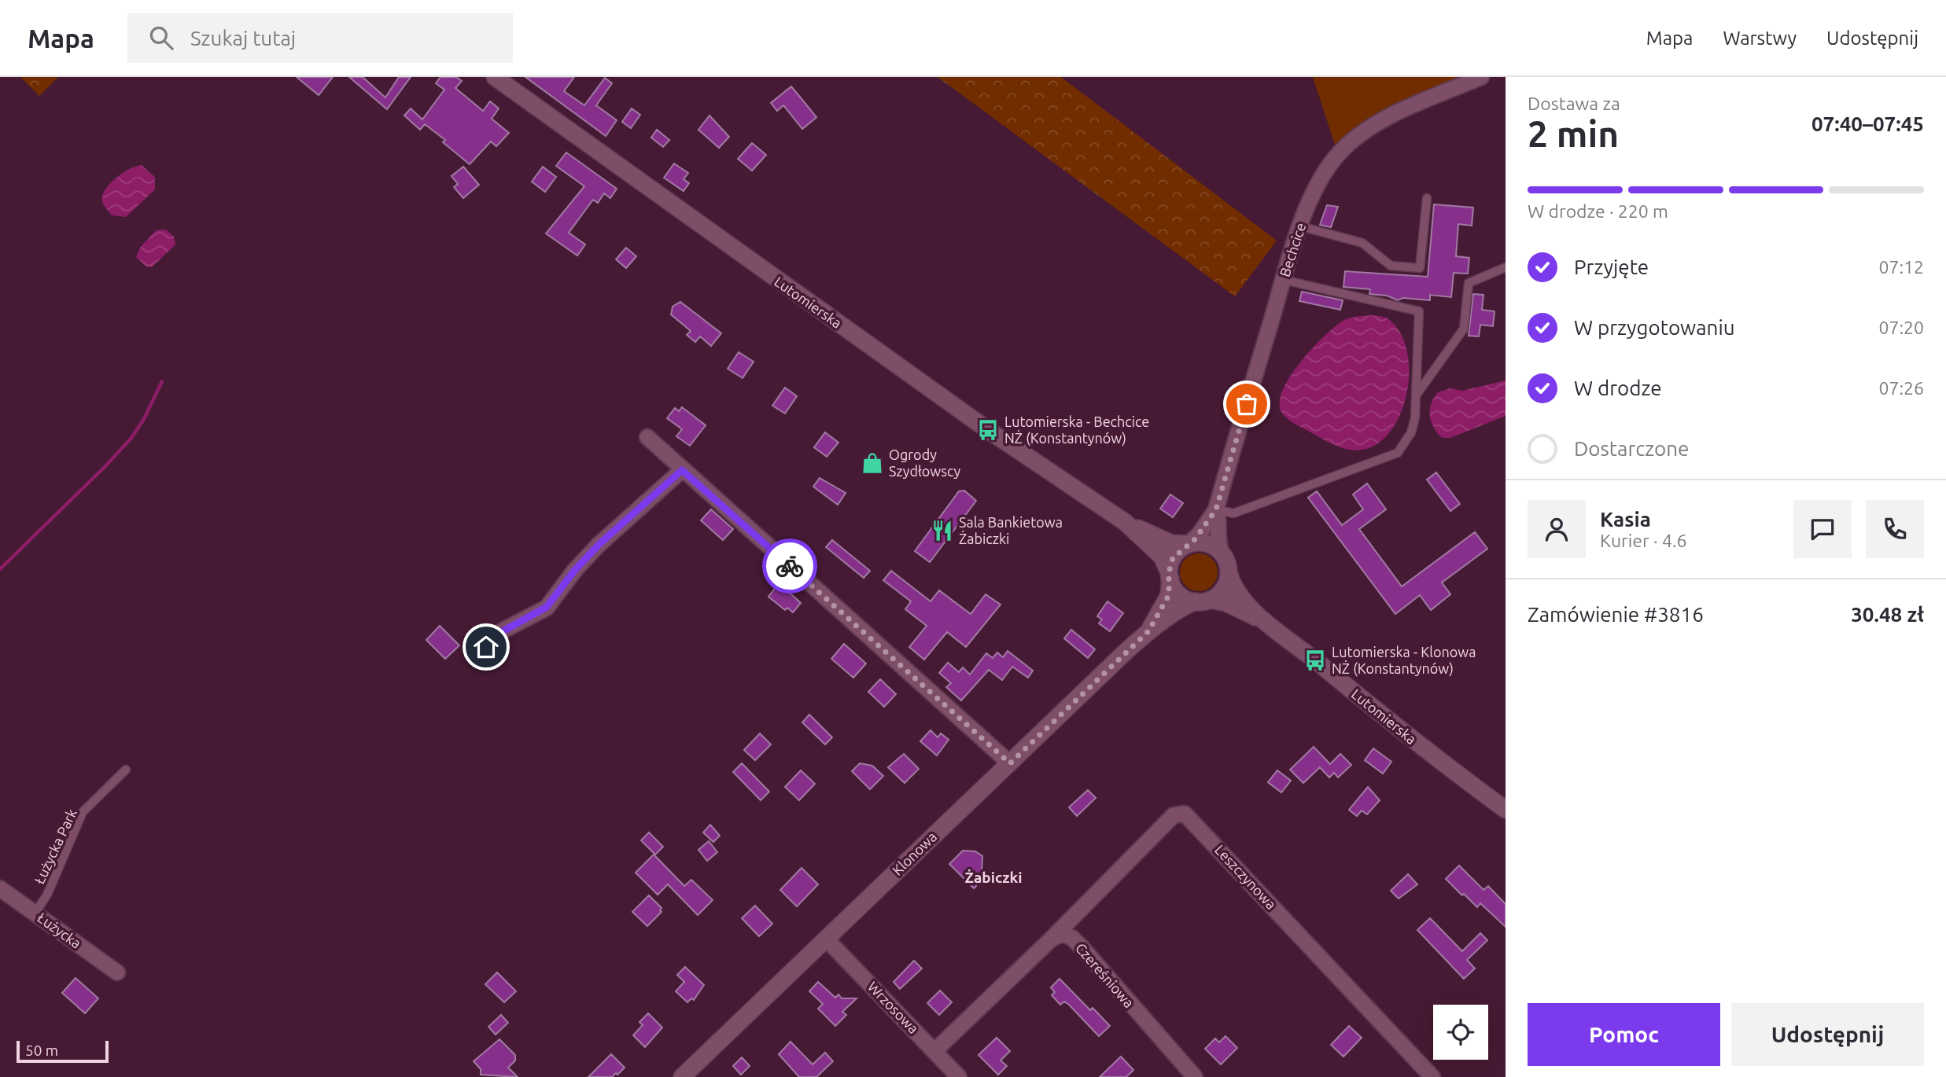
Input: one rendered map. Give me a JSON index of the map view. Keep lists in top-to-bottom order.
{
  "streets": {
    "main road": ["Lutomierska", "Klonowa"],
    "street": [
      "Bechcice",
      "Leszczynowa",
      "Łużycka",
      "Czereśniowa",
      "Wrzosowa"
    ],
    "lane": ["Łużycka Park"]
  },
  "crossings": [
    ["Bechcice", "Lutomierska"],
    ["Bechcice", "Klonowa"],
    ["Lutomierska", "Klonowa"],
    ["Łużycka Park", "Łużycka"],
    ["Klonowa", "Wrzosowa"],
    ["Leszczynowa", "Czereśniowa"]
  ],
  "districts": ["Żabiczki"],
  "places": {
    "bus stop": ["Lutomierska - Bechcice NŻ (Konstantynów)", "Lutomierska - Klonowa NŻ (Konstantynów)"],
    "shop": ["Ogrody Szydłowscy"],
    "restaurant": ["Sala Bankietowa Żabiczki"]
  },
  "scale_bar": "50 m",
  "page": {
    "header": "Mapa",
    "search": "Szukaj tutaj",
    "nav": ["Mapa", "Warstwy", "Udostępnij"],
    "heading": ["2 min", "Dostawa za", "07:40–07:45"],
    "panel": [
      "Kasia",
      "Kurier · 4.6",
      "Zamówienie #3816",
      "30.48 zł"
    ],
    "bar": "W drodze · 220 m",
    "list": [
      ["Przyjęte", "07:12"],
      ["W przygotowaniu", "07:20"],
      ["W drodze", "07:26"],
      "Dostarczone"
    ],
    "buttons": ["Pomoc", "Udostępnij"],
    "scale": "50 m"
  }
}
